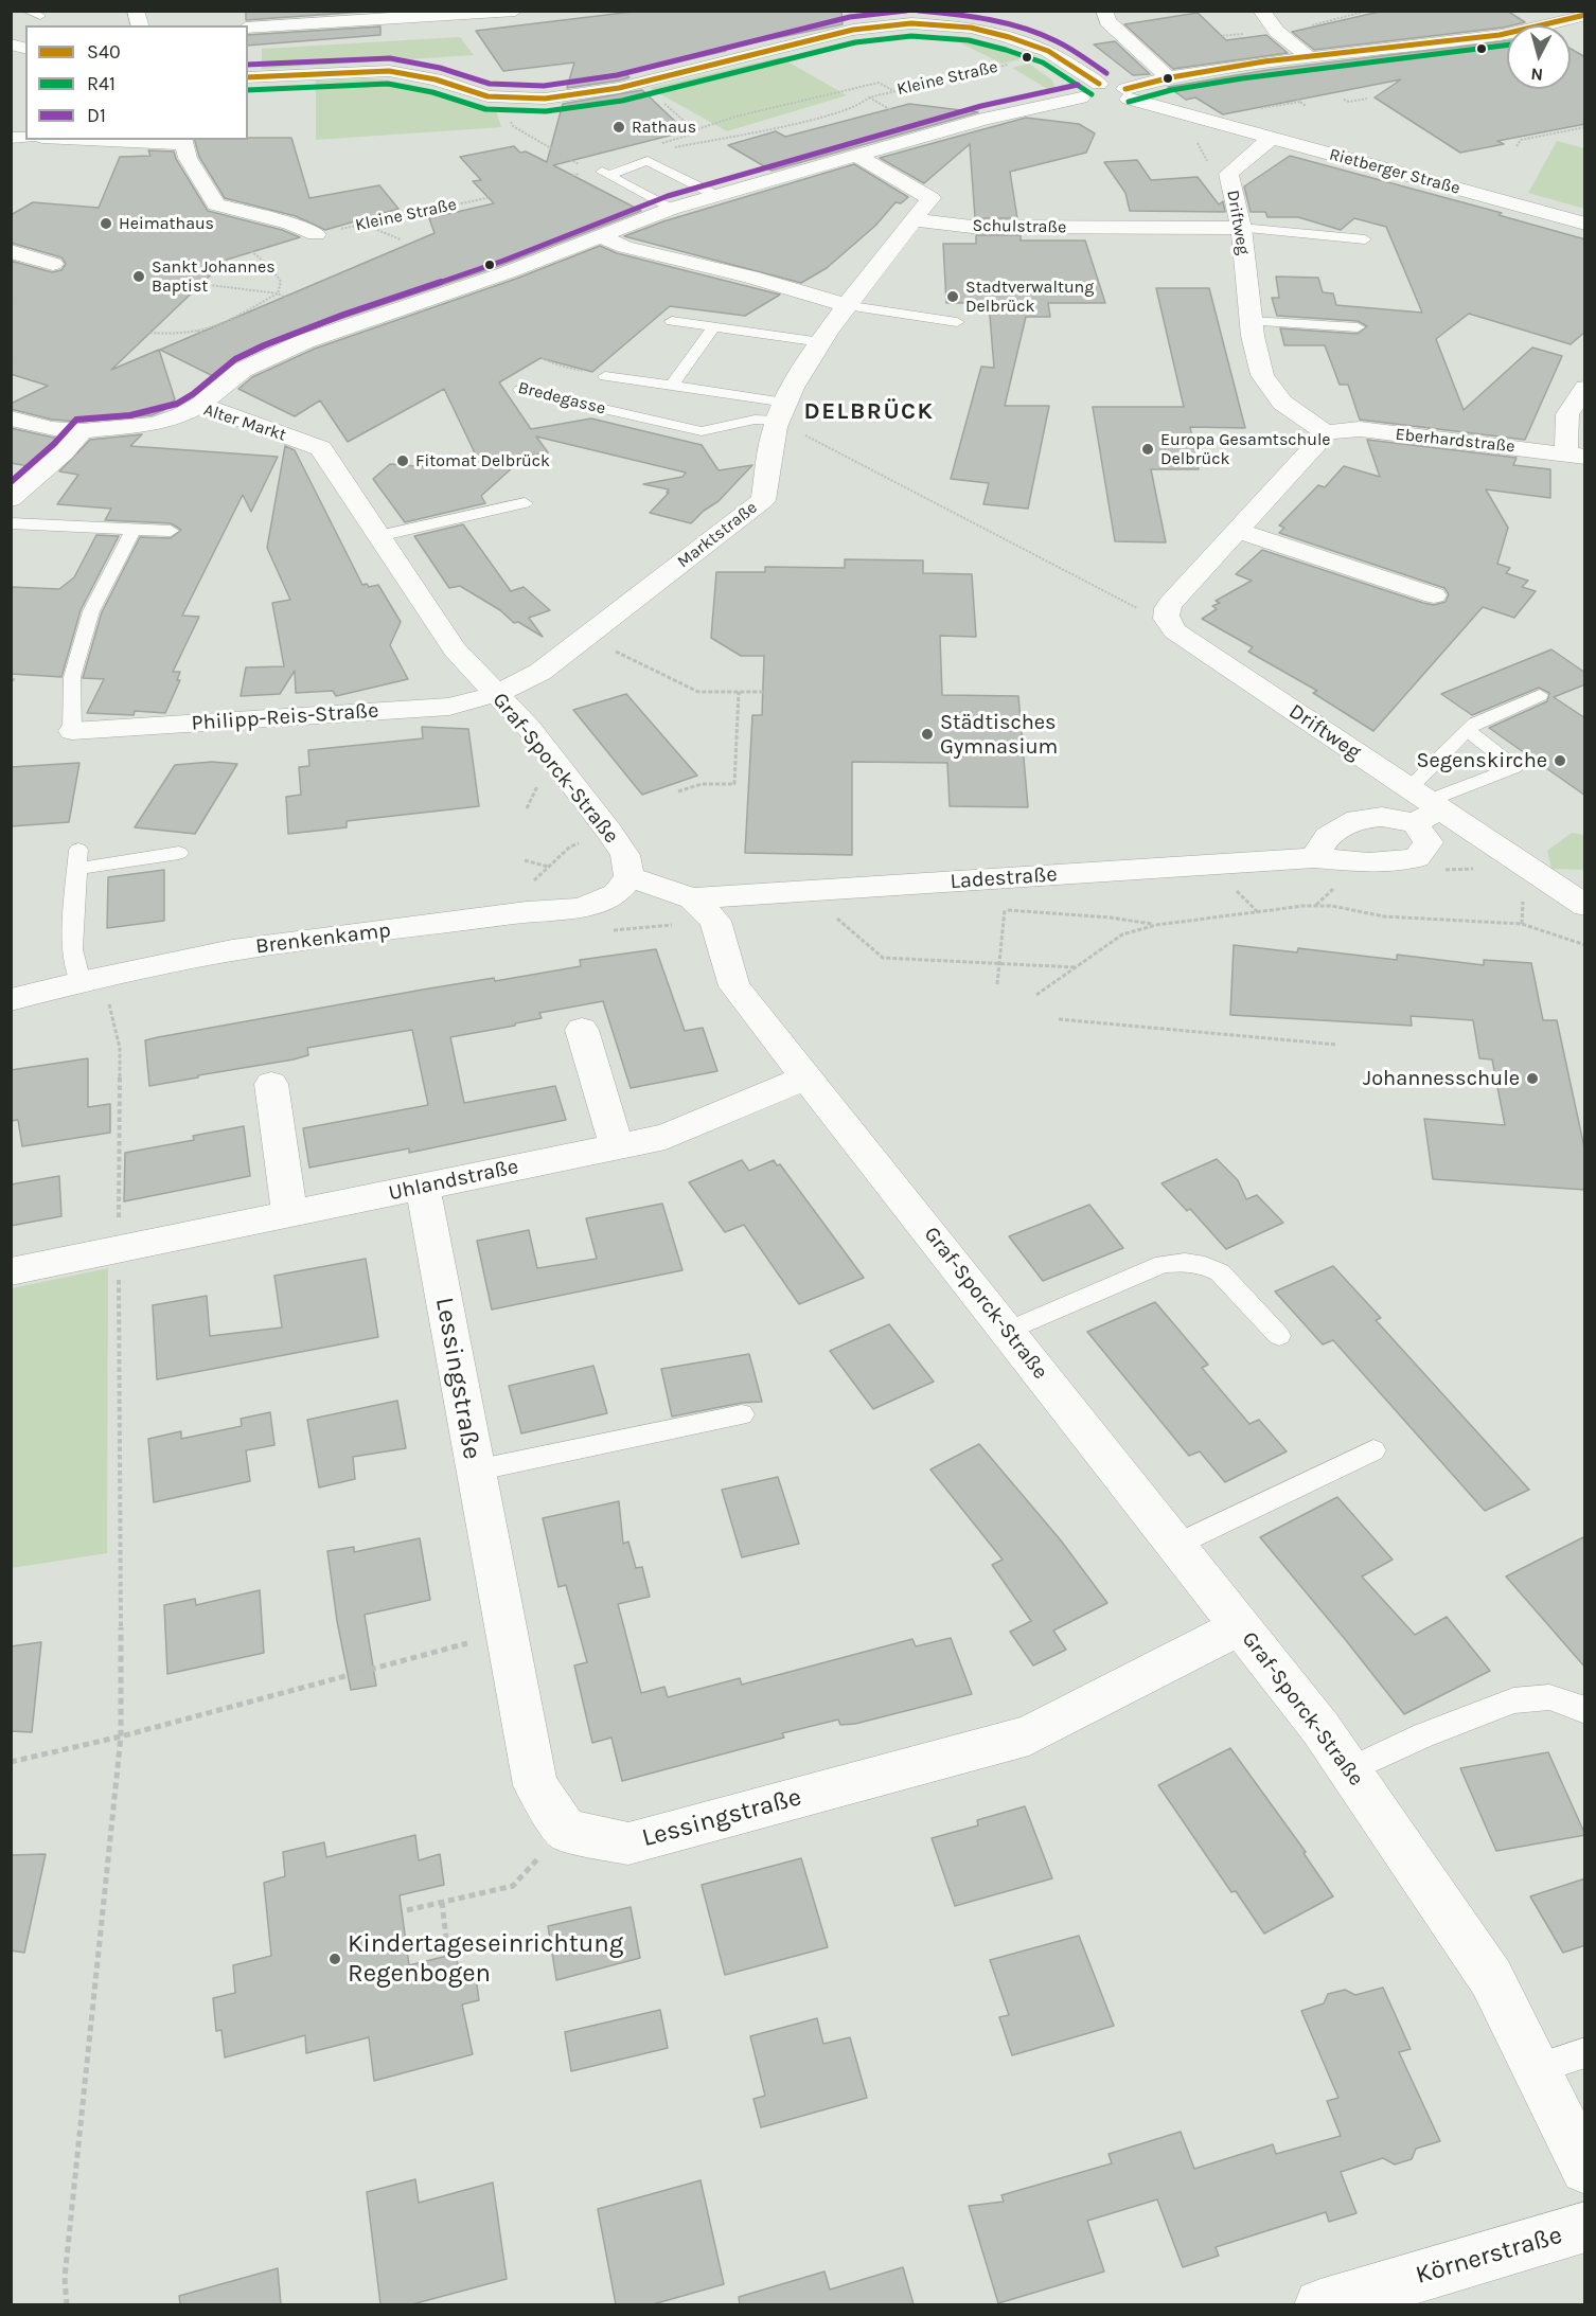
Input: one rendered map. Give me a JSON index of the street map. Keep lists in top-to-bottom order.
{
  "streets": {
    "street": [
      "Rietberger Straße",
      "Driftweg",
      "Schulstraße",
      "Alter Markt",
      "Eberhardstraße",
      "Marktstraße",
      "Philipp-Reis-Straße",
      "Graf-Sporck-Straße",
      "Ladestraße",
      "Brenkenkamp",
      "Uhlandstraße",
      "Lessingstraße",
      "Körnerstraße"
    ],
    "lane": ["Bredegasse"],
    "path": ["Kleine Straße"]
  },
  "crossings": [
    ["Rietberger Straße", "Driftweg"],
    ["Driftweg", "Schulstraße"],
    ["Driftweg", "Eberhardstraße"],
    ["Driftweg", "Ladestraße"],
    ["Schulstraße", "Marktstraße"],
    ["Bredegasse", "Marktstraße"],
    ["Alter Markt", "Graf-Sporck-Straße"],
    ["Marktstraße", "Philipp-Reis-Straße"],
    ["Marktstraße", "Graf-Sporck-Straße"],
    ["Philipp-Reis-Straße", "Graf-Sporck-Straße"],
    ["Graf-Sporck-Straße", "Ladestraße"],
    ["Graf-Sporck-Straße", "Brenkenkamp"],
    ["Graf-Sporck-Straße", "Uhlandstraße"],
    ["Graf-Sporck-Straße", "Lessingstraße"],
    ["Uhlandstraße", "Lessingstraße"]
  ],
  "districts": ["DELBRÜCK"],
  "places": [
    "Rathaus",
    "Heimathaus",
    "Sankt Johannes Baptist",
    "Stadtverwaltung Delbrück",
    "Europa Gesamtschule Delbrück",
    "Fitomat Delbrück",
    "Städtisches Gymnasium",
    "Segenskirche",
    "Johannesschule",
    "Kindertageseinrichtung Regenbogen"
  ],
  "lines": ["transit line D1", "transit line S40", "transit line R41"],
  "legend": ["S40", "R41", "D1"],
  "north": "bottom"
}
